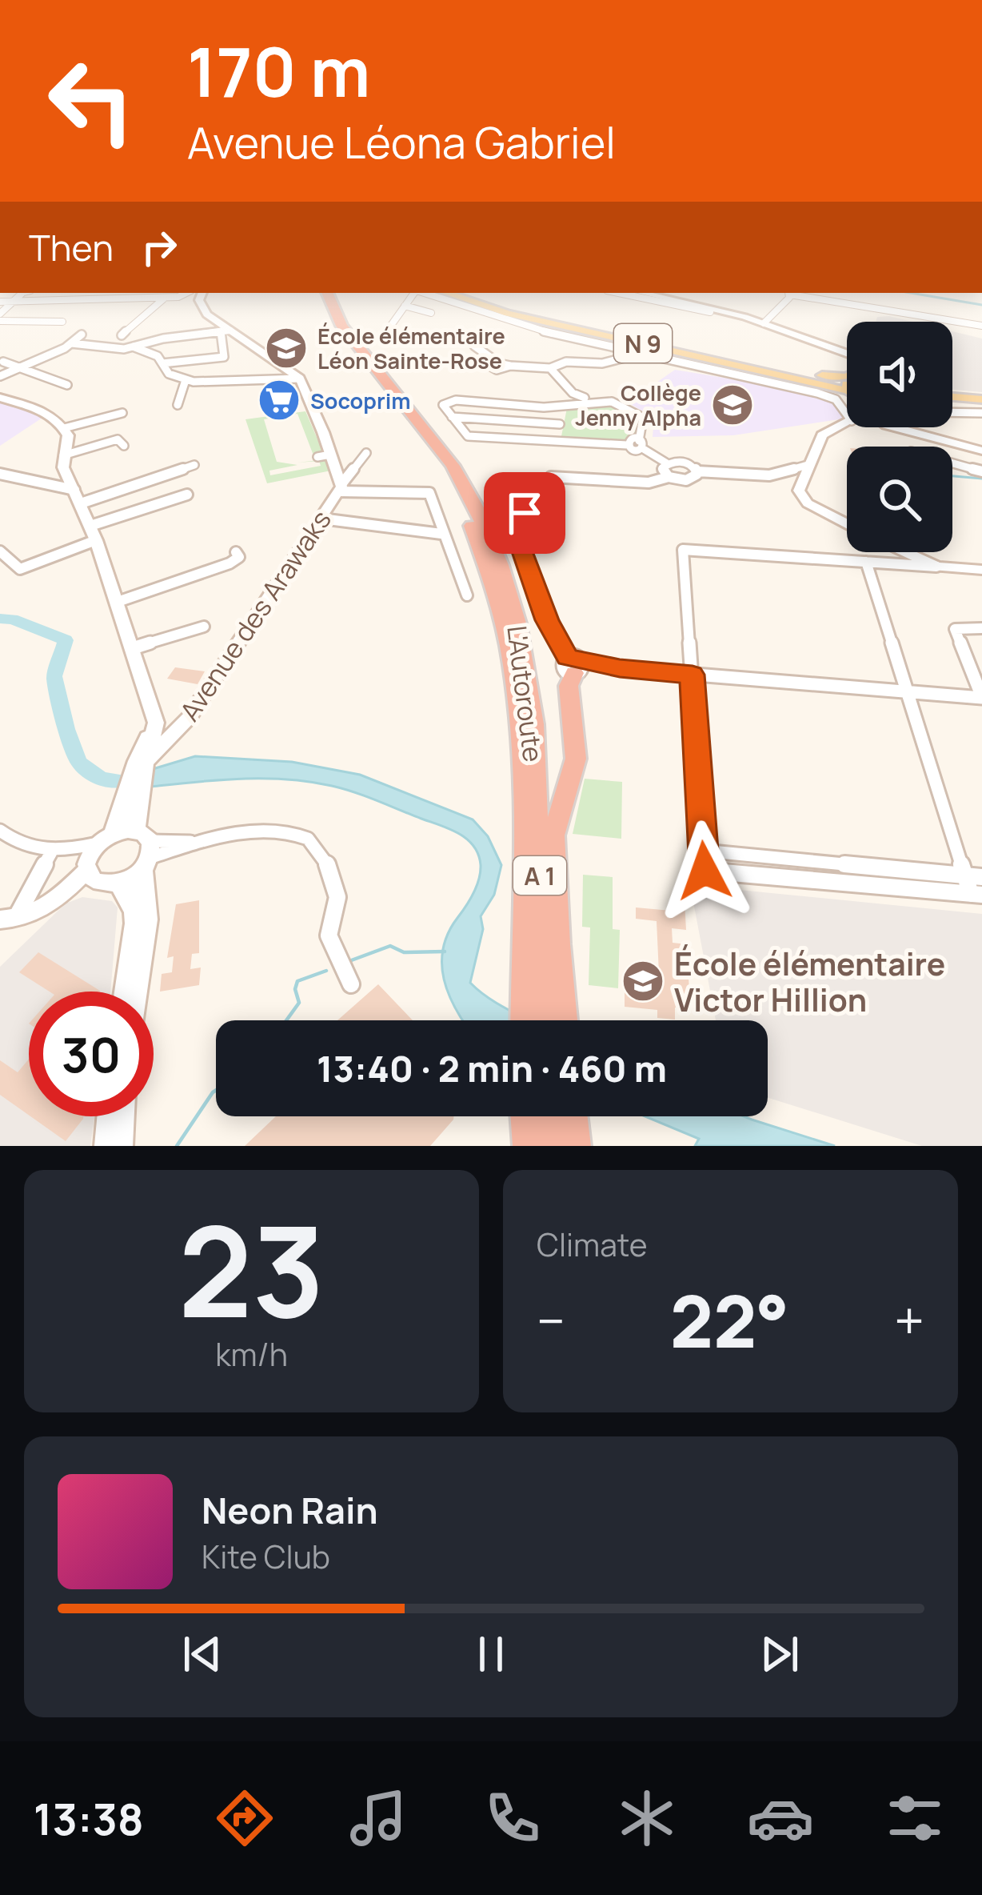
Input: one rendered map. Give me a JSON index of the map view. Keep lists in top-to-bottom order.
{
  "streets": {
    "highway": ["L'Autoroute", "A 1"],
    "main road": ["N 9", "Avenue des Arawaks"]
  },
  "places": {
    "school or university": ["École élémentaire Léon Sainte-Rose", "Collège Jenny Alpha", "École élémentaire Victor Hillion"],
    "supermarket": ["Socoprim"]
  },
  "page": {
    "turn": ["170 m", "Avenue Léona Gabriel"],
    "then": "Then",
    "limit": "30",
    "trip": "13:40 · 2 min · 460 m",
    "tile": [
      ["23", "km/h"],
      "Climate"
    ],
    "heat": ["−", "22°", "+"],
    "song": ["Neon Rain", "Kite Club"],
    "tabs": "13:38"
  }
}
